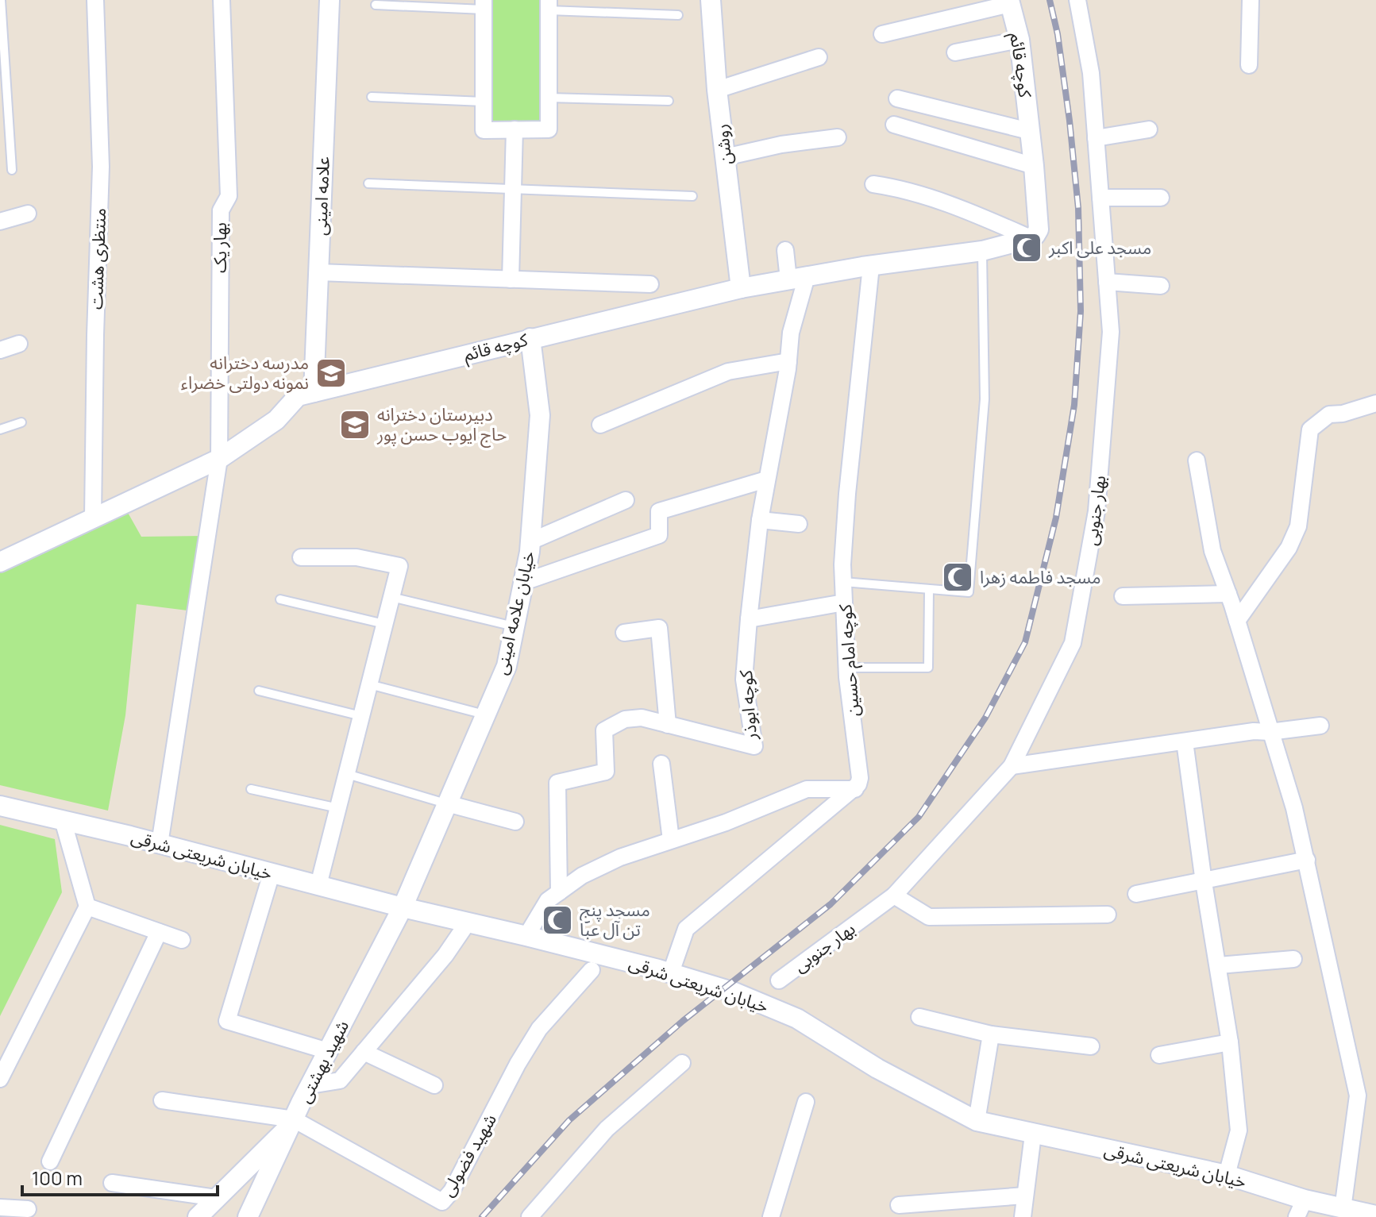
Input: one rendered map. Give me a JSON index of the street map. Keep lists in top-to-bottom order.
{
  "streets": {
    "street": [
      "کوچه قائم",
      "روشن",
      "علامه امینی",
      "بهار یک",
      "منتظری هشت",
      "بهار جنوبی",
      "خیابان علامه امینی",
      "کوچه امام حسین",
      "کوچه ابوذر",
      "خیابان شریعتی شرقی",
      "شهید بهشتی",
      "شهید فضولی"
    ]
  },
  "crossings": [
    ["کوچه قائم", "روشن"],
    ["کوچه قائم", "علامه امینی"],
    ["کوچه قائم", "بهار یک"],
    ["کوچه قائم", "منتظری هشت"],
    ["کوچه قائم", "خیابان علامه امینی"],
    ["کوچه قائم", "کوچه امام حسین"],
    ["کوچه قائم", "کوچه ابوذر"],
    ["بهار یک", "خیابان شریعتی شرقی"],
    ["خیابان علامه امینی", "خیابان شریعتی شرقی"],
    ["خیابان علامه امینی", "شهید بهشتی"],
    ["خیابان شریعتی شرقی", "شهید بهشتی"],
    ["شهید بهشتی", "شهید فضولی"]
  ],
  "places": {
    "mosque": ["مسجد علی اکبر", "مسجد فاطمه زهرا", "مسجد پنج تن آل عبا"],
    "school or university": ["مدرسه دخترانه نمونه دولتی خضراء", "دبیرستان دخترانه حاج ایوب حسن پور"]
  },
  "scale_bar": "100 m"
}
